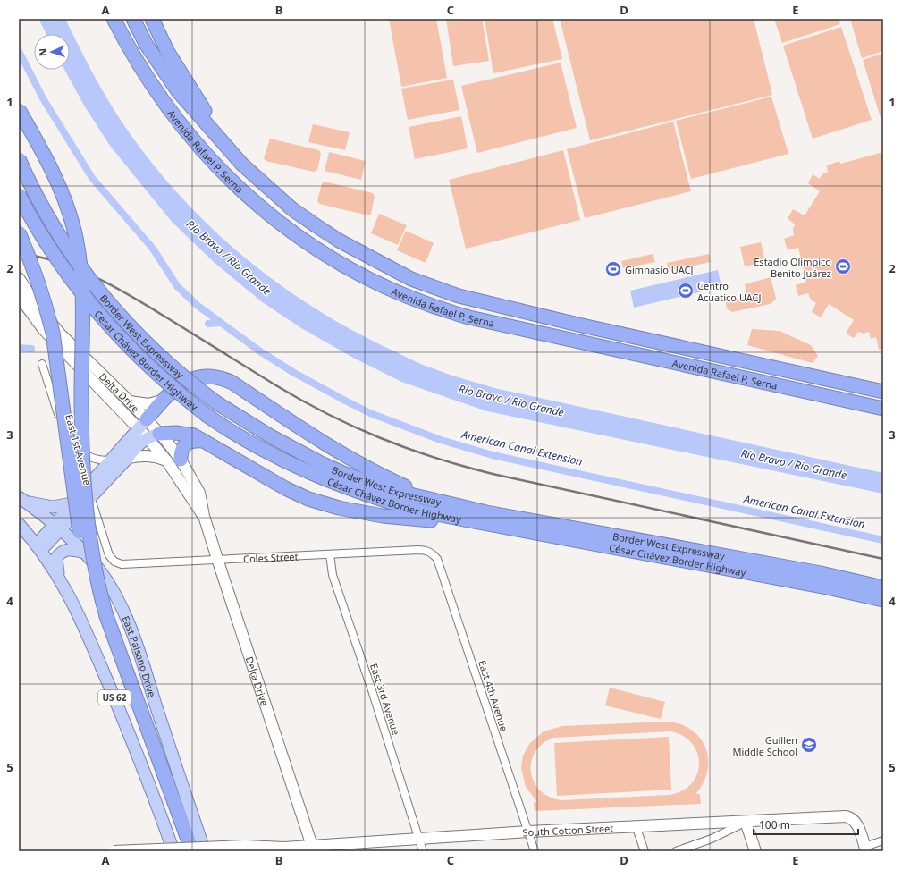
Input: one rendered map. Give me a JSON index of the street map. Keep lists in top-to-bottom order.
{
  "streets": {
    "highway": ["Avenida Rafael P. Serna", "Border West Expressway", "César Chávez Border Highway"],
    "main road": [
      "Delta Drive",
      "East Paisano Drive",
      "US 62",
      "South Cotton Street"
    ],
    "street": [
      "East 1st Avenue",
      "Coles Street",
      "East 4th Avenue",
      "East 3rd Avenue"
    ]
  },
  "crossings": [
    ["Border West Expressway", "César Chávez Border Highway"],
    ["Delta Drive", "Coles Street"],
    ["Delta Drive", "South Cotton Street"],
    ["East 1st Avenue", "Coles Street"],
    ["Coles Street", "East 4th Avenue"],
    ["Coles Street", "East 3rd Avenue"],
    ["East 4th Avenue", "South Cotton Street"],
    ["East 3rd Avenue", "South Cotton Street"]
  ],
  "water": ["Río Bravo / Rio Grande", "American Canal Extension"],
  "places": {
    "sports": ["Estadio Olimpico Benito Juárez", "Gimnasio UACJ", "Centro Acuatico UACJ"],
    "school or university": ["Guillen Middle School"]
  },
  "scale_bar": "100 m",
  "north": "left",
  "grid": {
    "columns": [
      "A",
      "B",
      "C",
      "D",
      "E"
    ],
    "rows": [
      "1",
      "2",
      "3",
      "4",
      "5"
    ]
  }
}
